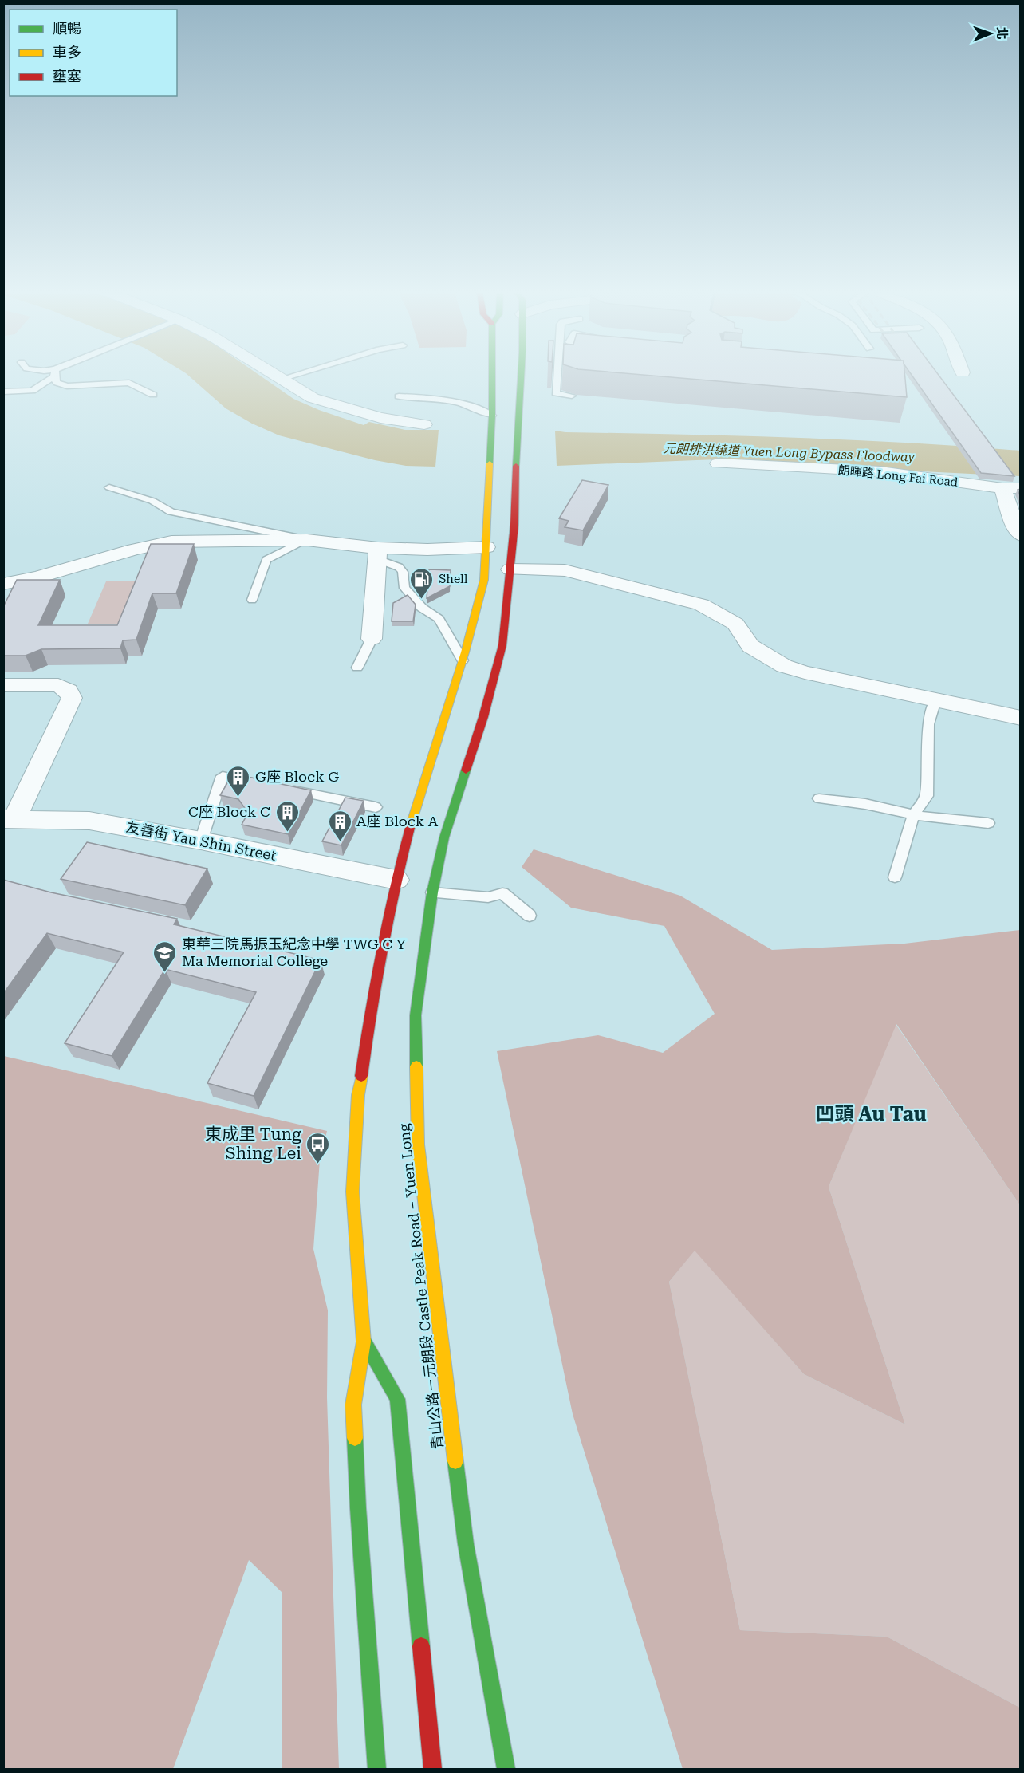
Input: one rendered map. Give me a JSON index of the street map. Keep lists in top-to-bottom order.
{
  "streets": {
    "main road": ["青山公路－元朗段 Castle Peak Road – Yuen Long"],
    "street": ["朗暉路 Long Fai Road", "友善街 Yau Shin Street"]
  },
  "districts": ["凹頭 Au Tau"],
  "water": ["元朗排洪繞道 Yuen Long Bypass Floodway"],
  "places": {
    "fuel station": ["Shell"],
    "building": ["G座 Block G", "C座 Block C", "A座 Block A"],
    "school or university": ["東華三院馬振玉紀念中學 TWG C Y Ma Memorial College"],
    "bus stop": ["東成里 Tung Shing Lei"]
  },
  "legend": ["順暢", "車多", "壅塞"],
  "north": "right"
}
